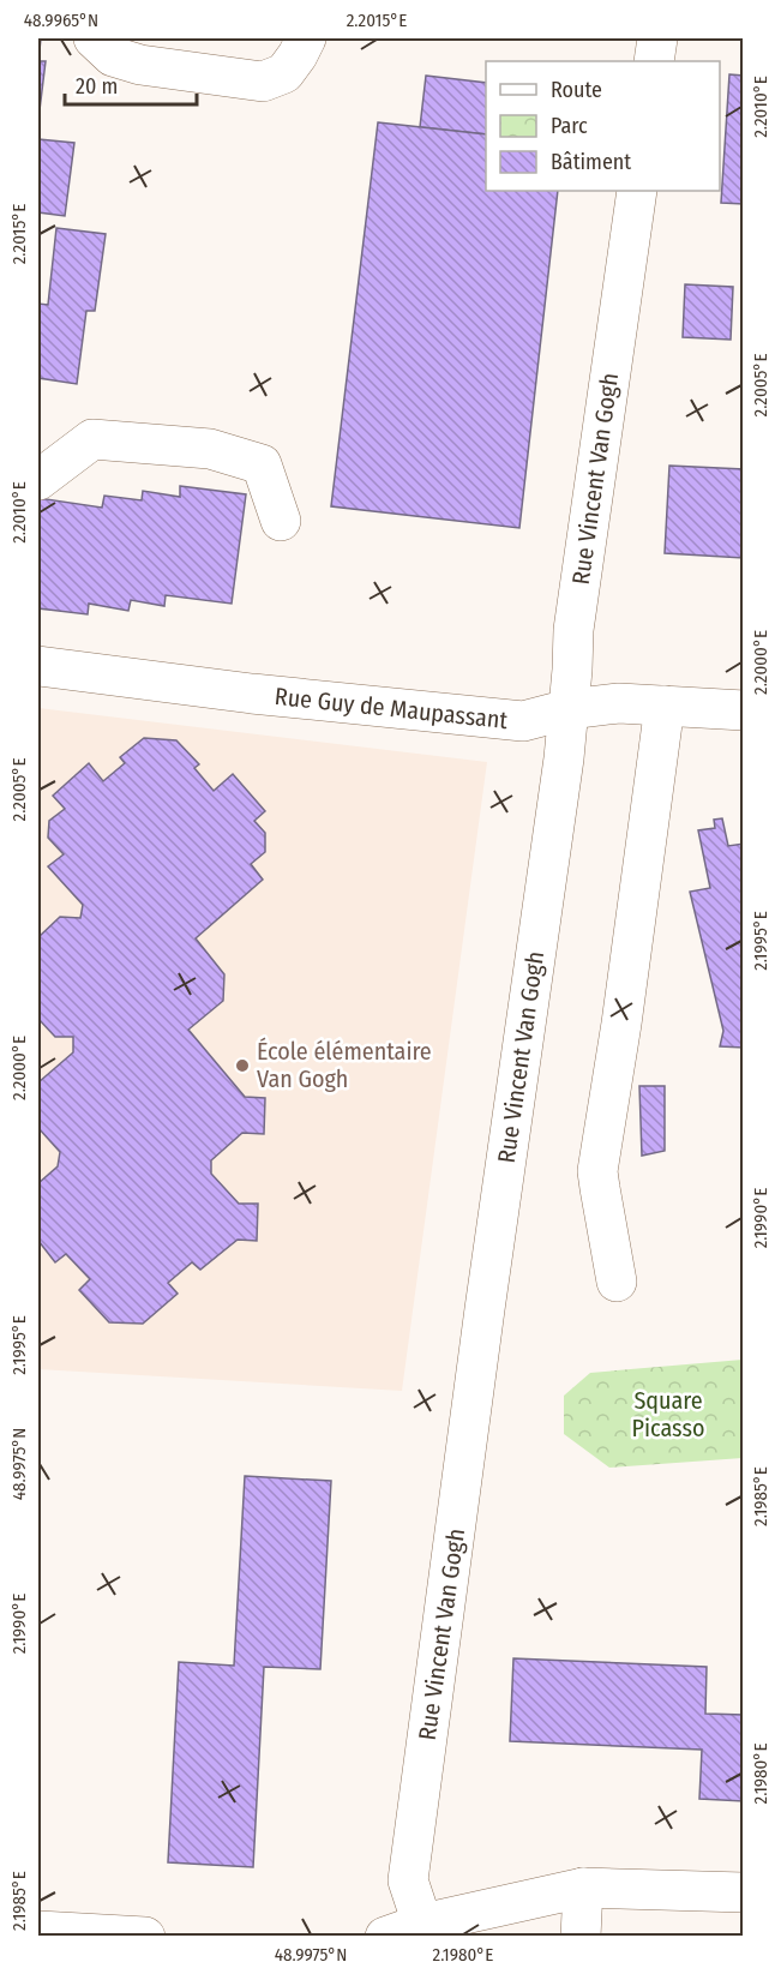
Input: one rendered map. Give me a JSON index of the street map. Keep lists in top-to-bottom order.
{
  "streets": {
    "street": ["Rue Vincent Van Gogh", "Rue Guy de Maupassant"]
  },
  "crossings": [
    ["Rue Vincent Van Gogh", "Rue Guy de Maupassant"]
  ],
  "parks": ["Square Picasso"],
  "places": ["École élémentaire Van Gogh"],
  "legend": ["Route", "Parc", "Bâtiment"],
  "scale_bar": "20 m",
  "coordinates": [
    "48.9965°N",
    "2.2015°E",
    "2.2010°E",
    "2.2005°E",
    "2.2000°E",
    "2.1995°E",
    "2.1990°E",
    "48.9975°N",
    "2.1985°E",
    "2.1980°E"
  ]
}
